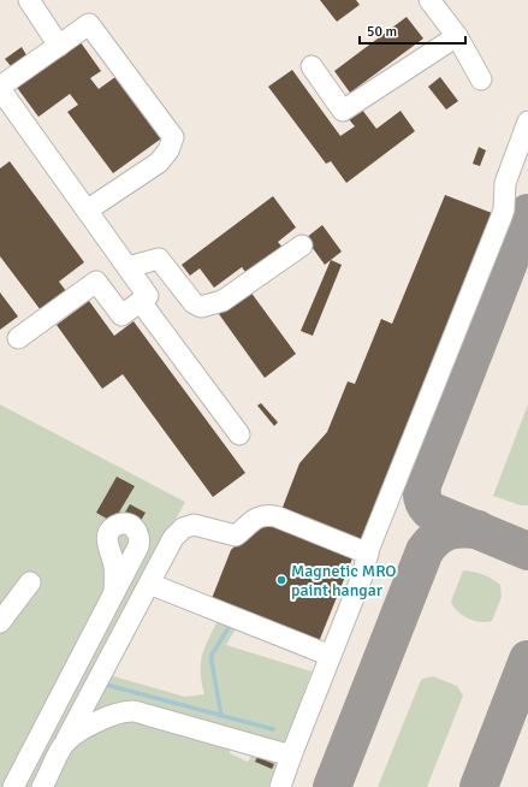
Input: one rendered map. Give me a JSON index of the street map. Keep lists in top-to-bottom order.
{
  "places": ["Magnetic MRO paint hangar"],
  "scale_bar": "50 m"
}
